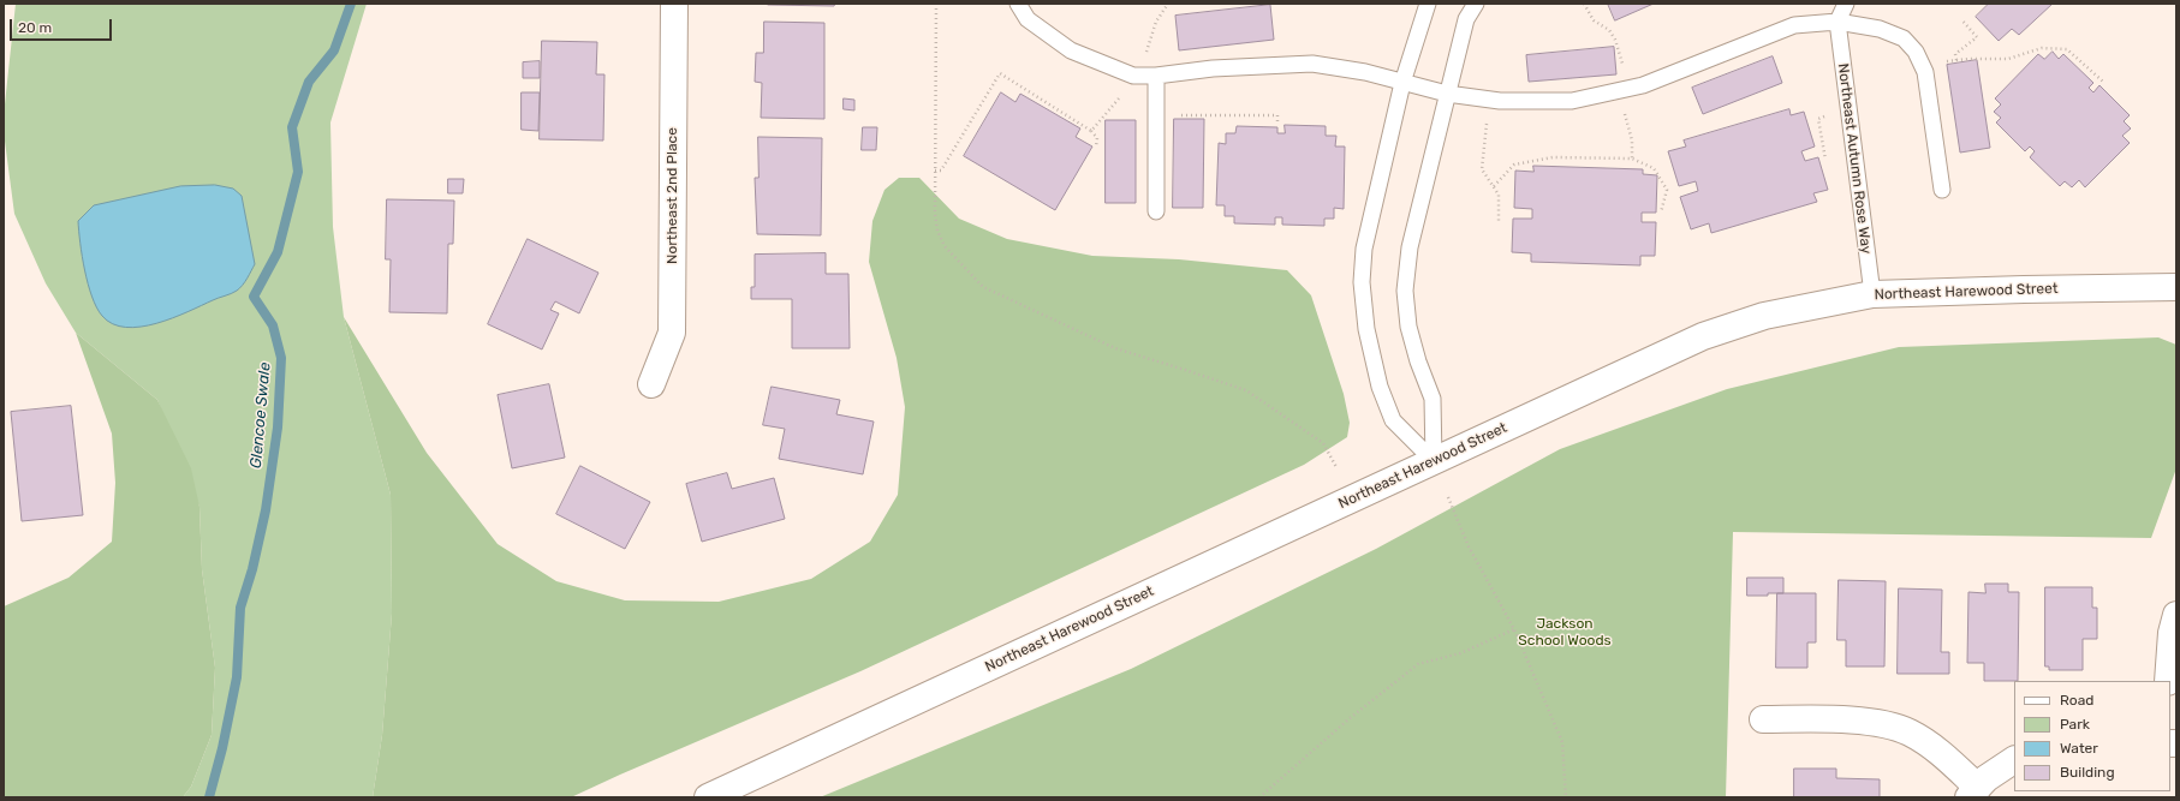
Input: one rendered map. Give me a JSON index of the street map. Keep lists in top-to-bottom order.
{
  "streets": {
    "street": ["Northeast 2nd Place", "Northeast Harewood Street"],
    "lane": ["Northeast Autumn Rose Way"]
  },
  "crossings": [
    ["Northeast Autumn Rose Way", "Northeast Harewood Street"]
  ],
  "water": ["Glencoe Swale"],
  "parks": ["Jackson School Woods"],
  "legend": [
    "Road",
    "Park",
    "Water",
    "Building"
  ],
  "scale_bar": "20 m"
}
